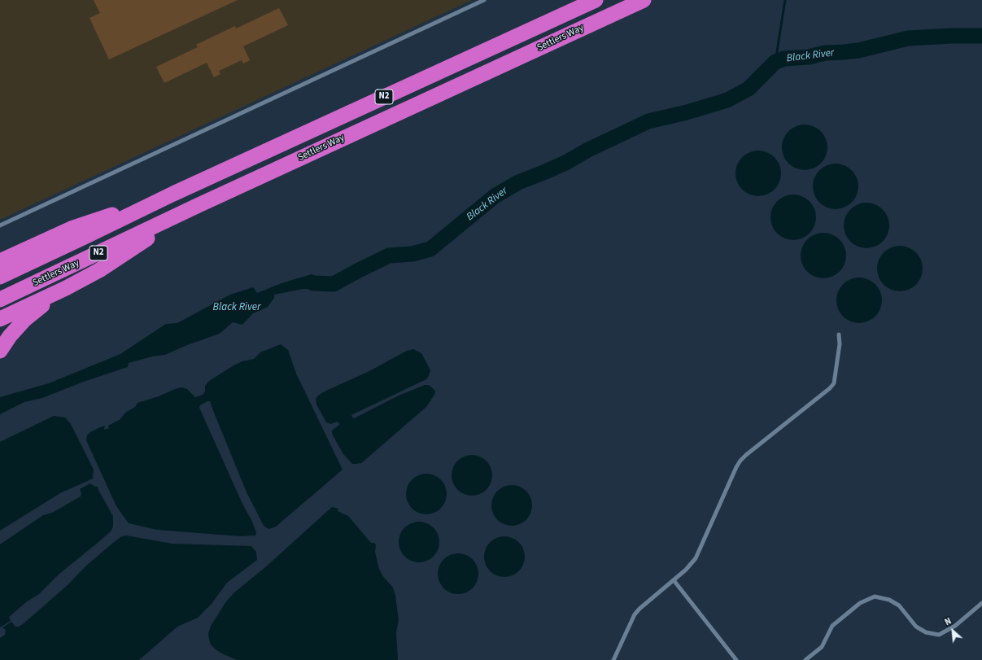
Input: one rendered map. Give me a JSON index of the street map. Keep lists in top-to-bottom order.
{
  "streets": {
    "highway": ["Settlers Way", "N2"]
  },
  "water": ["Black River"],
  "north": "top left"
}
